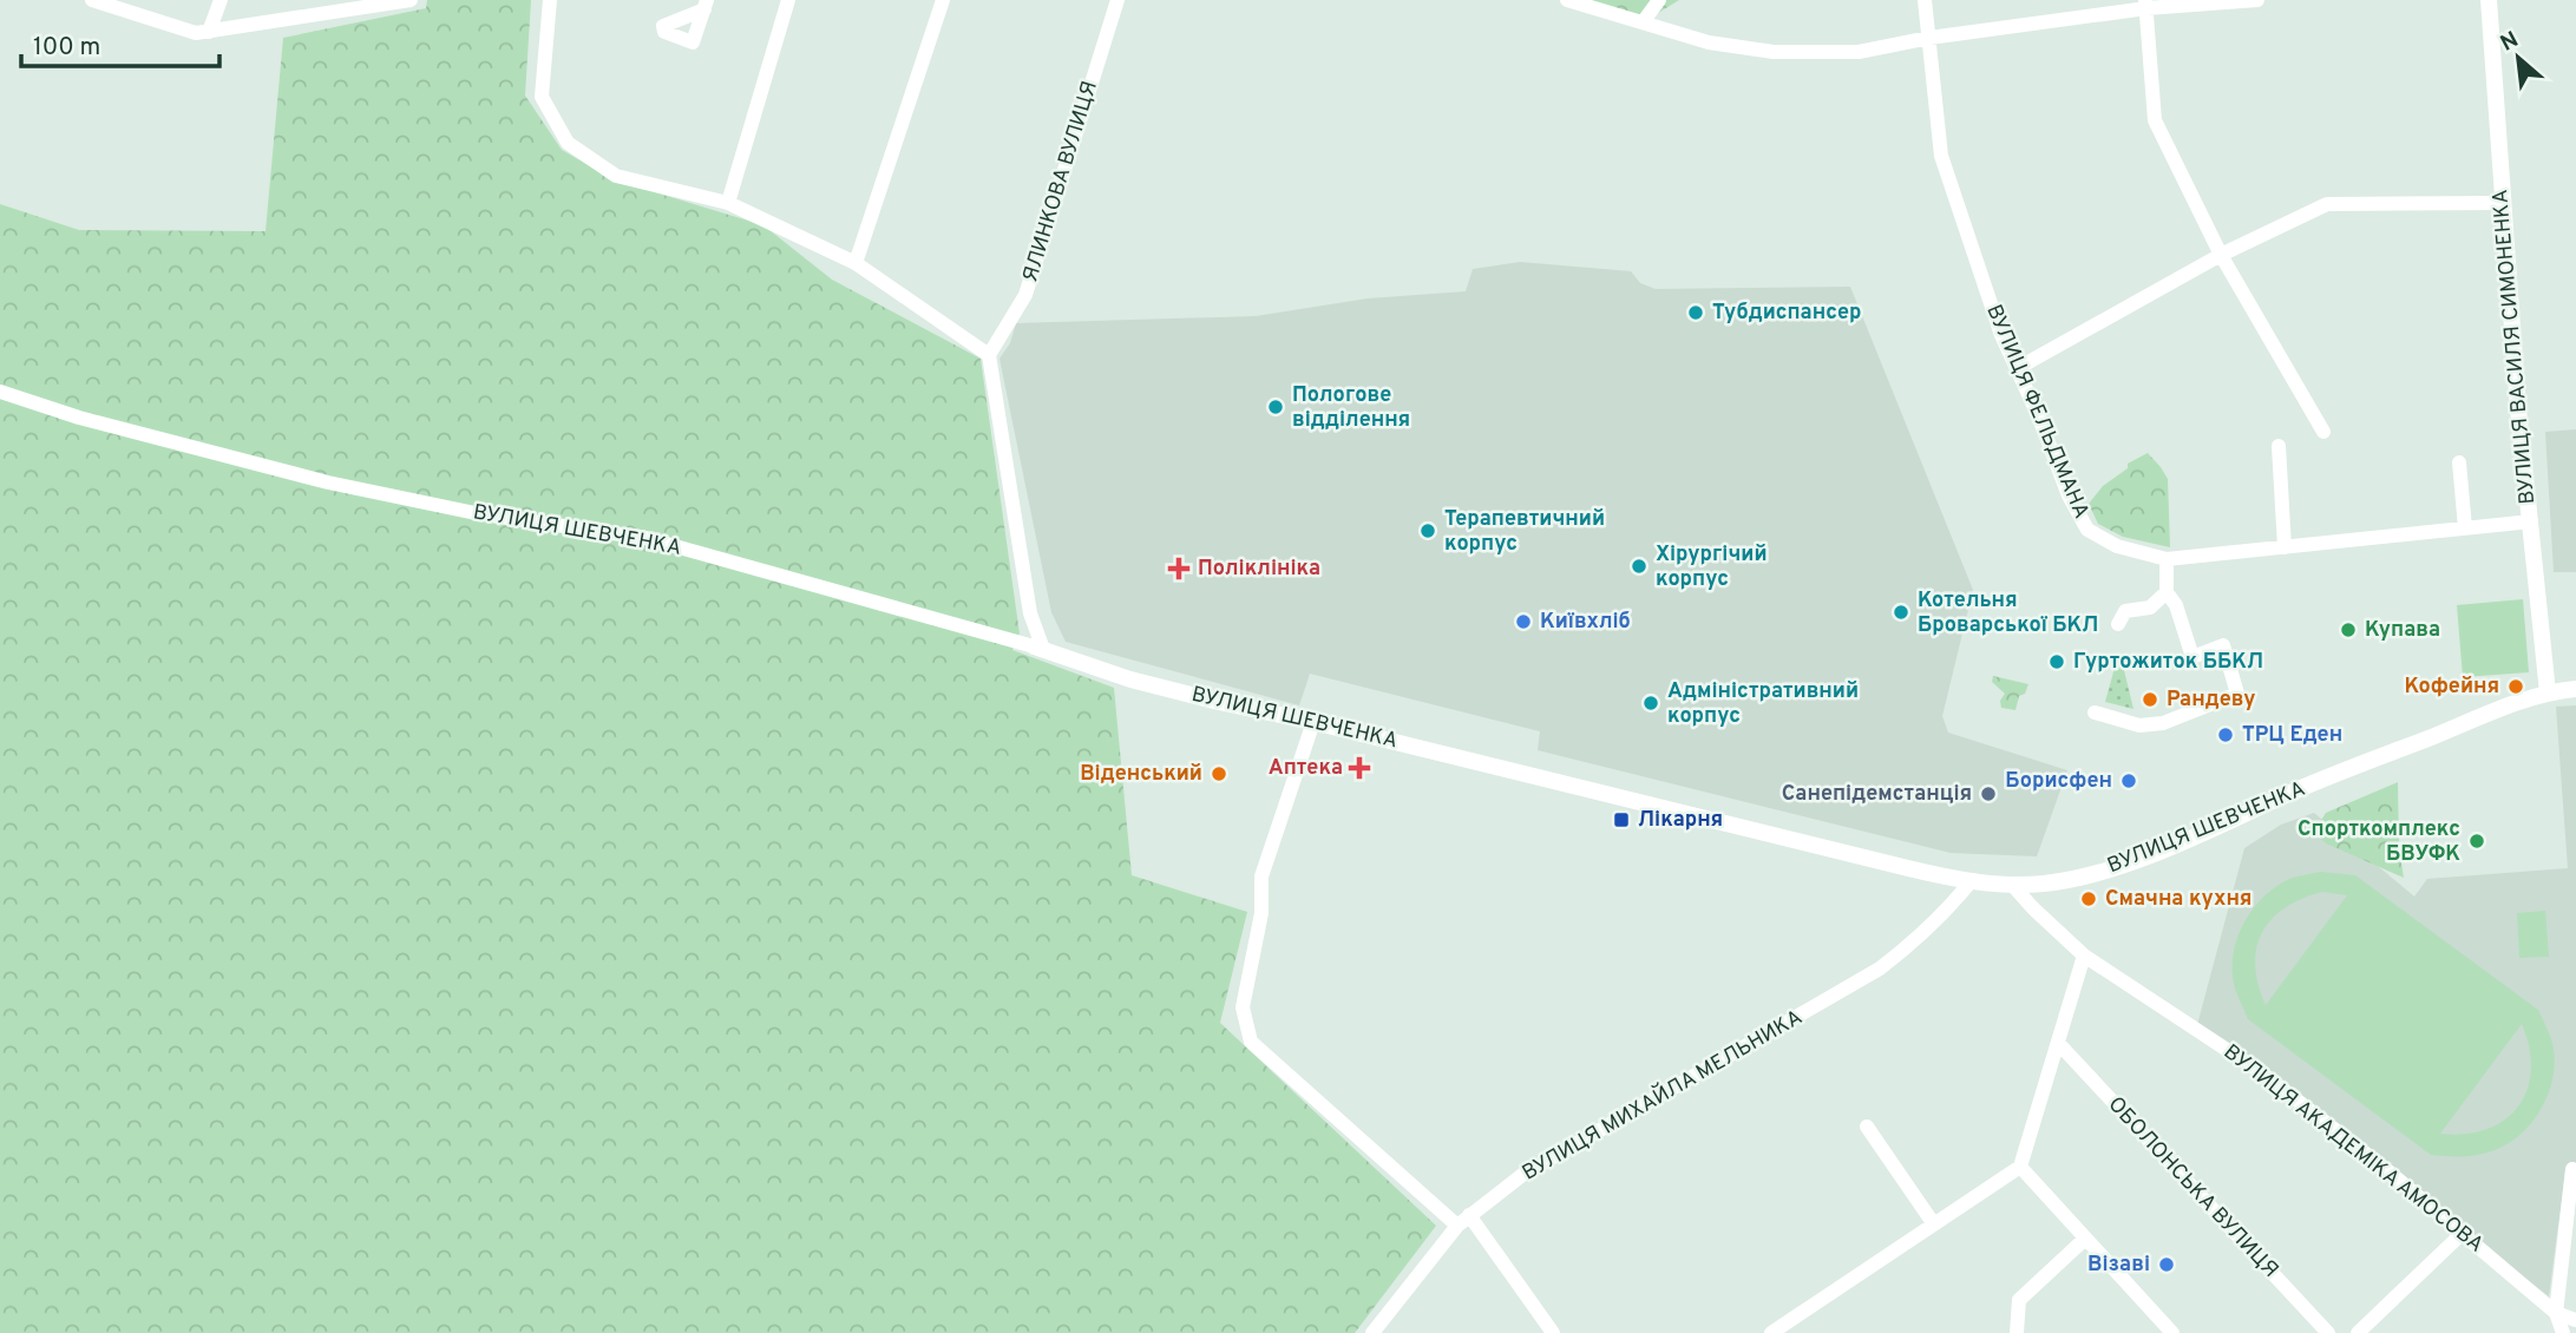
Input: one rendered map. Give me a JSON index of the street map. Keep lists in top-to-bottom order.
{
  "streets": {
    "street": [
      "ЯЛИНКОВА ВУЛИЦЯ",
      "ВУЛИЦЯ ВАСИЛЯ СИМОНЕНКА",
      "ВУЛИЦЯ ФЕЛЬДМАНА",
      "ВУЛИЦЯ ШЕВЧЕНКА",
      "ВУЛИЦЯ МИХАЙЛА МЕЛЬНИКА",
      "ВУЛИЦЯ АКАДЕМІКА АМОСОВА",
      "ОБОЛОНСЬКА ВУЛИЦЯ"
    ]
  },
  "crossings": [
    ["ВУЛИЦЯ ВАСИЛЯ СИМОНЕНКА", "ВУЛИЦЯ ФЕЛЬДМАНА"],
    ["ВУЛИЦЯ ВАСИЛЯ СИМОНЕНКА", "ВУЛИЦЯ ШЕВЧЕНКА"],
    ["ВУЛИЦЯ ШЕВЧЕНКА", "ВУЛИЦЯ МИХАЙЛА МЕЛЬНИКА"],
    ["ВУЛИЦЯ ШЕВЧЕНКА", "ВУЛИЦЯ АКАДЕМІКА АМОСОВА"]
  ],
  "places": {
    "other": [
      "Тубдиспансер",
      "Пологове відділення",
      "Терапевтичний корпус",
      "Хірургічий корпус",
      "Котельня Броварської БКЛ",
      "Київхліб",
      "Купава",
      "Гуртожиток ББКЛ",
      "Кофейня",
      "Рандеву",
      "Адміністративний корпус",
      "ТРЦ Еден",
      "Віденський",
      "Борисфен",
      "Санепідемстанція",
      "Спорткомплекс БВУФК",
      "Смачна кухня",
      "Візаві"
    ],
    "health": ["Поліклініка", "Аптека"],
    "transit": ["Лікарня"]
  },
  "scale_bar": "100 m",
  "north": "top left"
}
